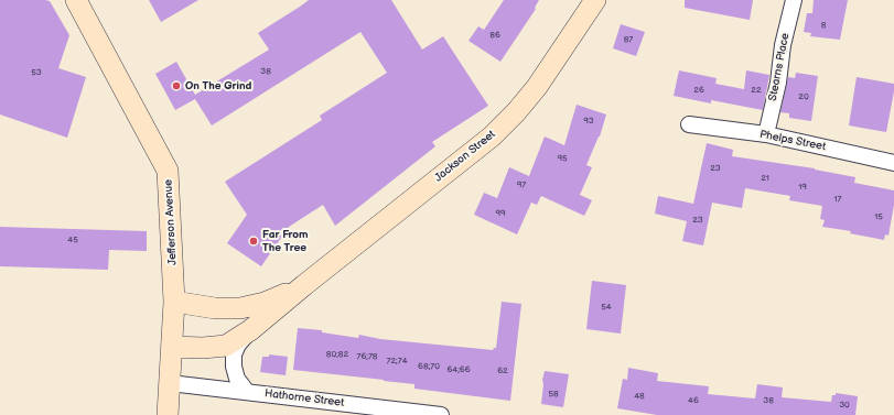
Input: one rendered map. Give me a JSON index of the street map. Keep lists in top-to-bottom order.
{
  "streets": {
    "main road": ["Jackson Street", "Jefferson Avenue"],
    "street": ["Stearns Place", "Phelps Street", "Hathorne Street"]
  },
  "crossings": [
    ["Stearns Place", "Phelps Street"],
    ["Jackson Street", "Jefferson Avenue"],
    ["Jefferson Avenue", "Hathorne Street"]
  ],
  "places": ["On The Grind", "Far From The Tree"],
  "house_numbers": [
    "8",
    "86",
    "87",
    "38",
    "53",
    "26",
    "22",
    "20",
    "93",
    "95",
    "23",
    "21",
    "97",
    "19",
    "17",
    "99",
    "15",
    "23",
    "45",
    "54",
    "80;82",
    "76;78",
    "72;74",
    "68;70",
    "64;66",
    "62",
    "58",
    "48",
    "46",
    "38",
    "30"
  ]
}
